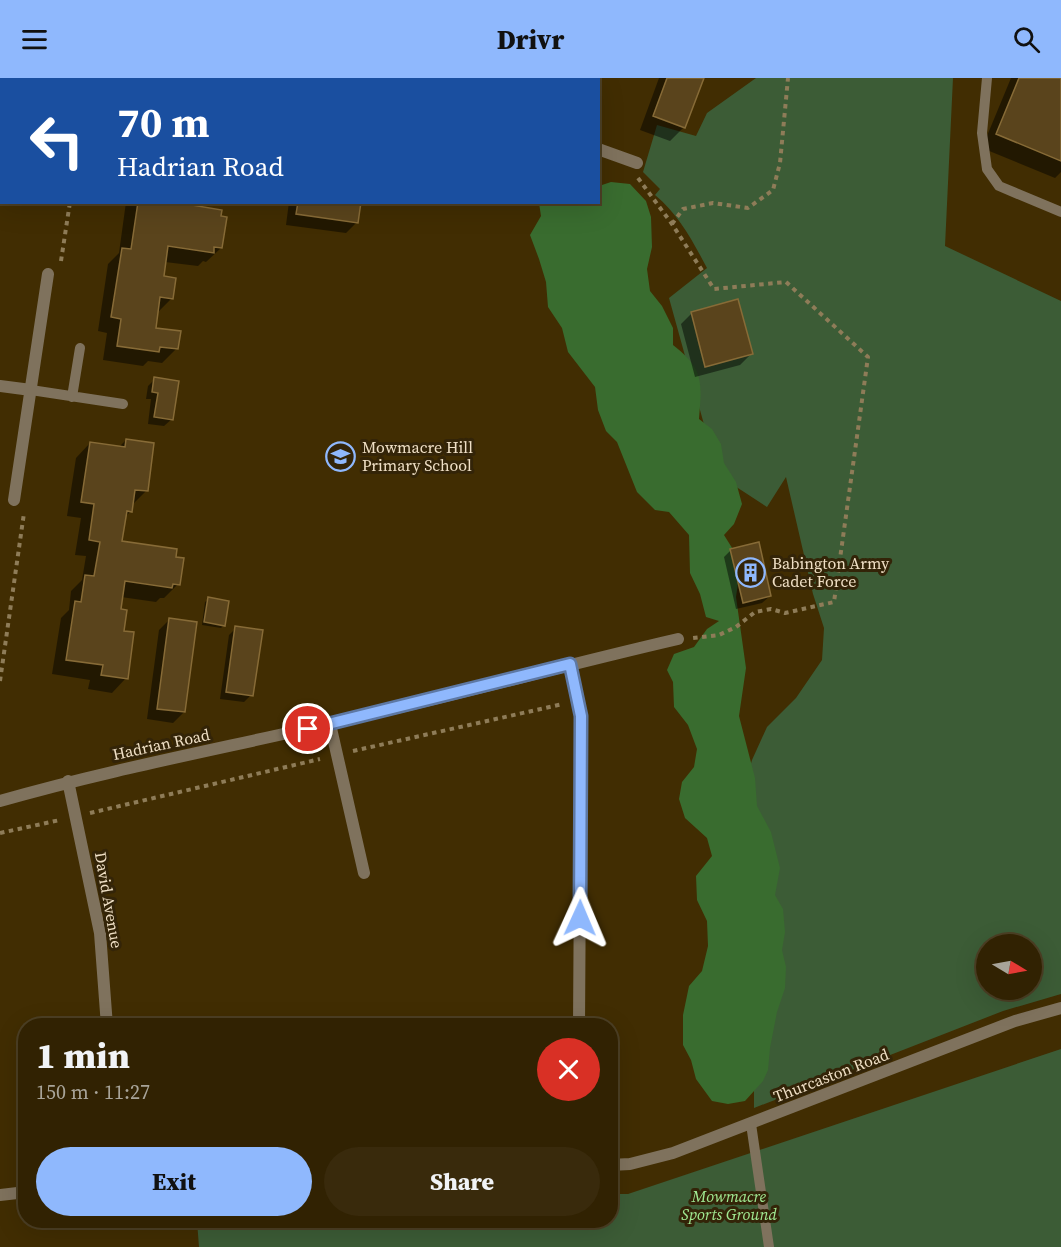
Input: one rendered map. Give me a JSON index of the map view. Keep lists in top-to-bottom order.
{
  "streets": {
    "street": ["Hadrian Road", "David Avenue", "Thurcaston Road"]
  },
  "crossings": [
    ["Hadrian Road", "David Avenue"]
  ],
  "parks": ["Mowmacre Sports Ground"],
  "places": {
    "school or university": ["Mowmacre Hill Primary School"],
    "building": ["Babington Army Cadet Force"]
  },
  "north": "right",
  "page": {
    "header": "Drivr",
    "turn": ["70 m", "Hadrian Road"],
    "heading": ["1 min", "150 m · 11:27"],
    "buttons": ["Exit", "Share"]
  }
}
